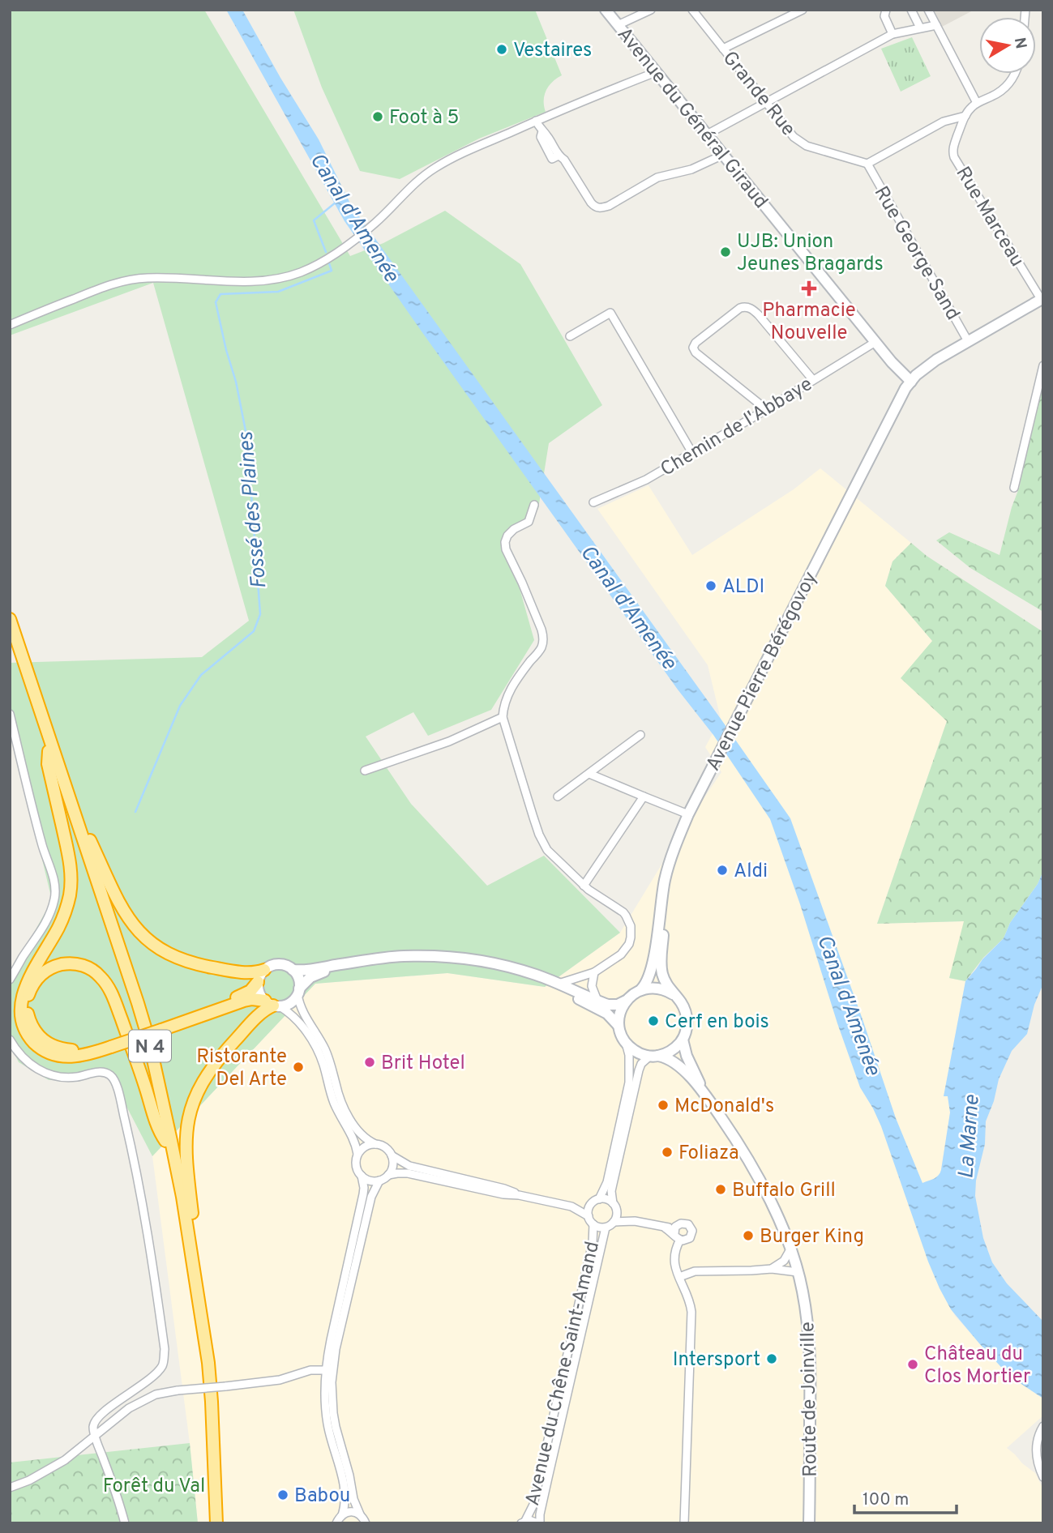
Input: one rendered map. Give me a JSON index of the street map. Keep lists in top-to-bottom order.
{
  "streets": {
    "highway": ["N 4"],
    "main road": ["Avenue du Général Giraud", "Avenue Pierre Bérégovoy", "Route de Joinville"],
    "street": [
      "Grande Rue",
      "Rue Marceau",
      "Rue George Sand",
      "Chemin de l'Abbaye",
      "Avenue du Chêne Saint-Amand"
    ]
  },
  "crossings": [
    ["Grande Rue", "Rue George Sand"],
    ["Avenue du Général Giraud", "Chemin de l'Abbaye"],
    ["Avenue du Général Giraud", "Avenue Pierre Bérégovoy"],
    ["Rue Marceau", "Avenue Pierre Bérégovoy"],
    ["Rue George Sand", "Avenue Pierre Bérégovoy"]
  ],
  "water": ["Canal d'Amenée", "Fossé des Plaines", "La Marne"],
  "parks": ["Forêt du Val"],
  "places": {
    "other": [
      "Vestaires",
      "Foot à 5",
      "UJB: Union Jeunes Bragards",
      "ALDI",
      "Aldi",
      "Cerf en bois",
      "Brit Hotel",
      "Ristorante Del Arte",
      "McDonald's",
      "Foliaza",
      "Buffalo Grill",
      "Burger King",
      "Intersport",
      "Château du Clos Mortier",
      "Babou"
    ],
    "health": ["Pharmacie Nouvelle"]
  },
  "scale_bar": "100 m",
  "north": "right"
}
